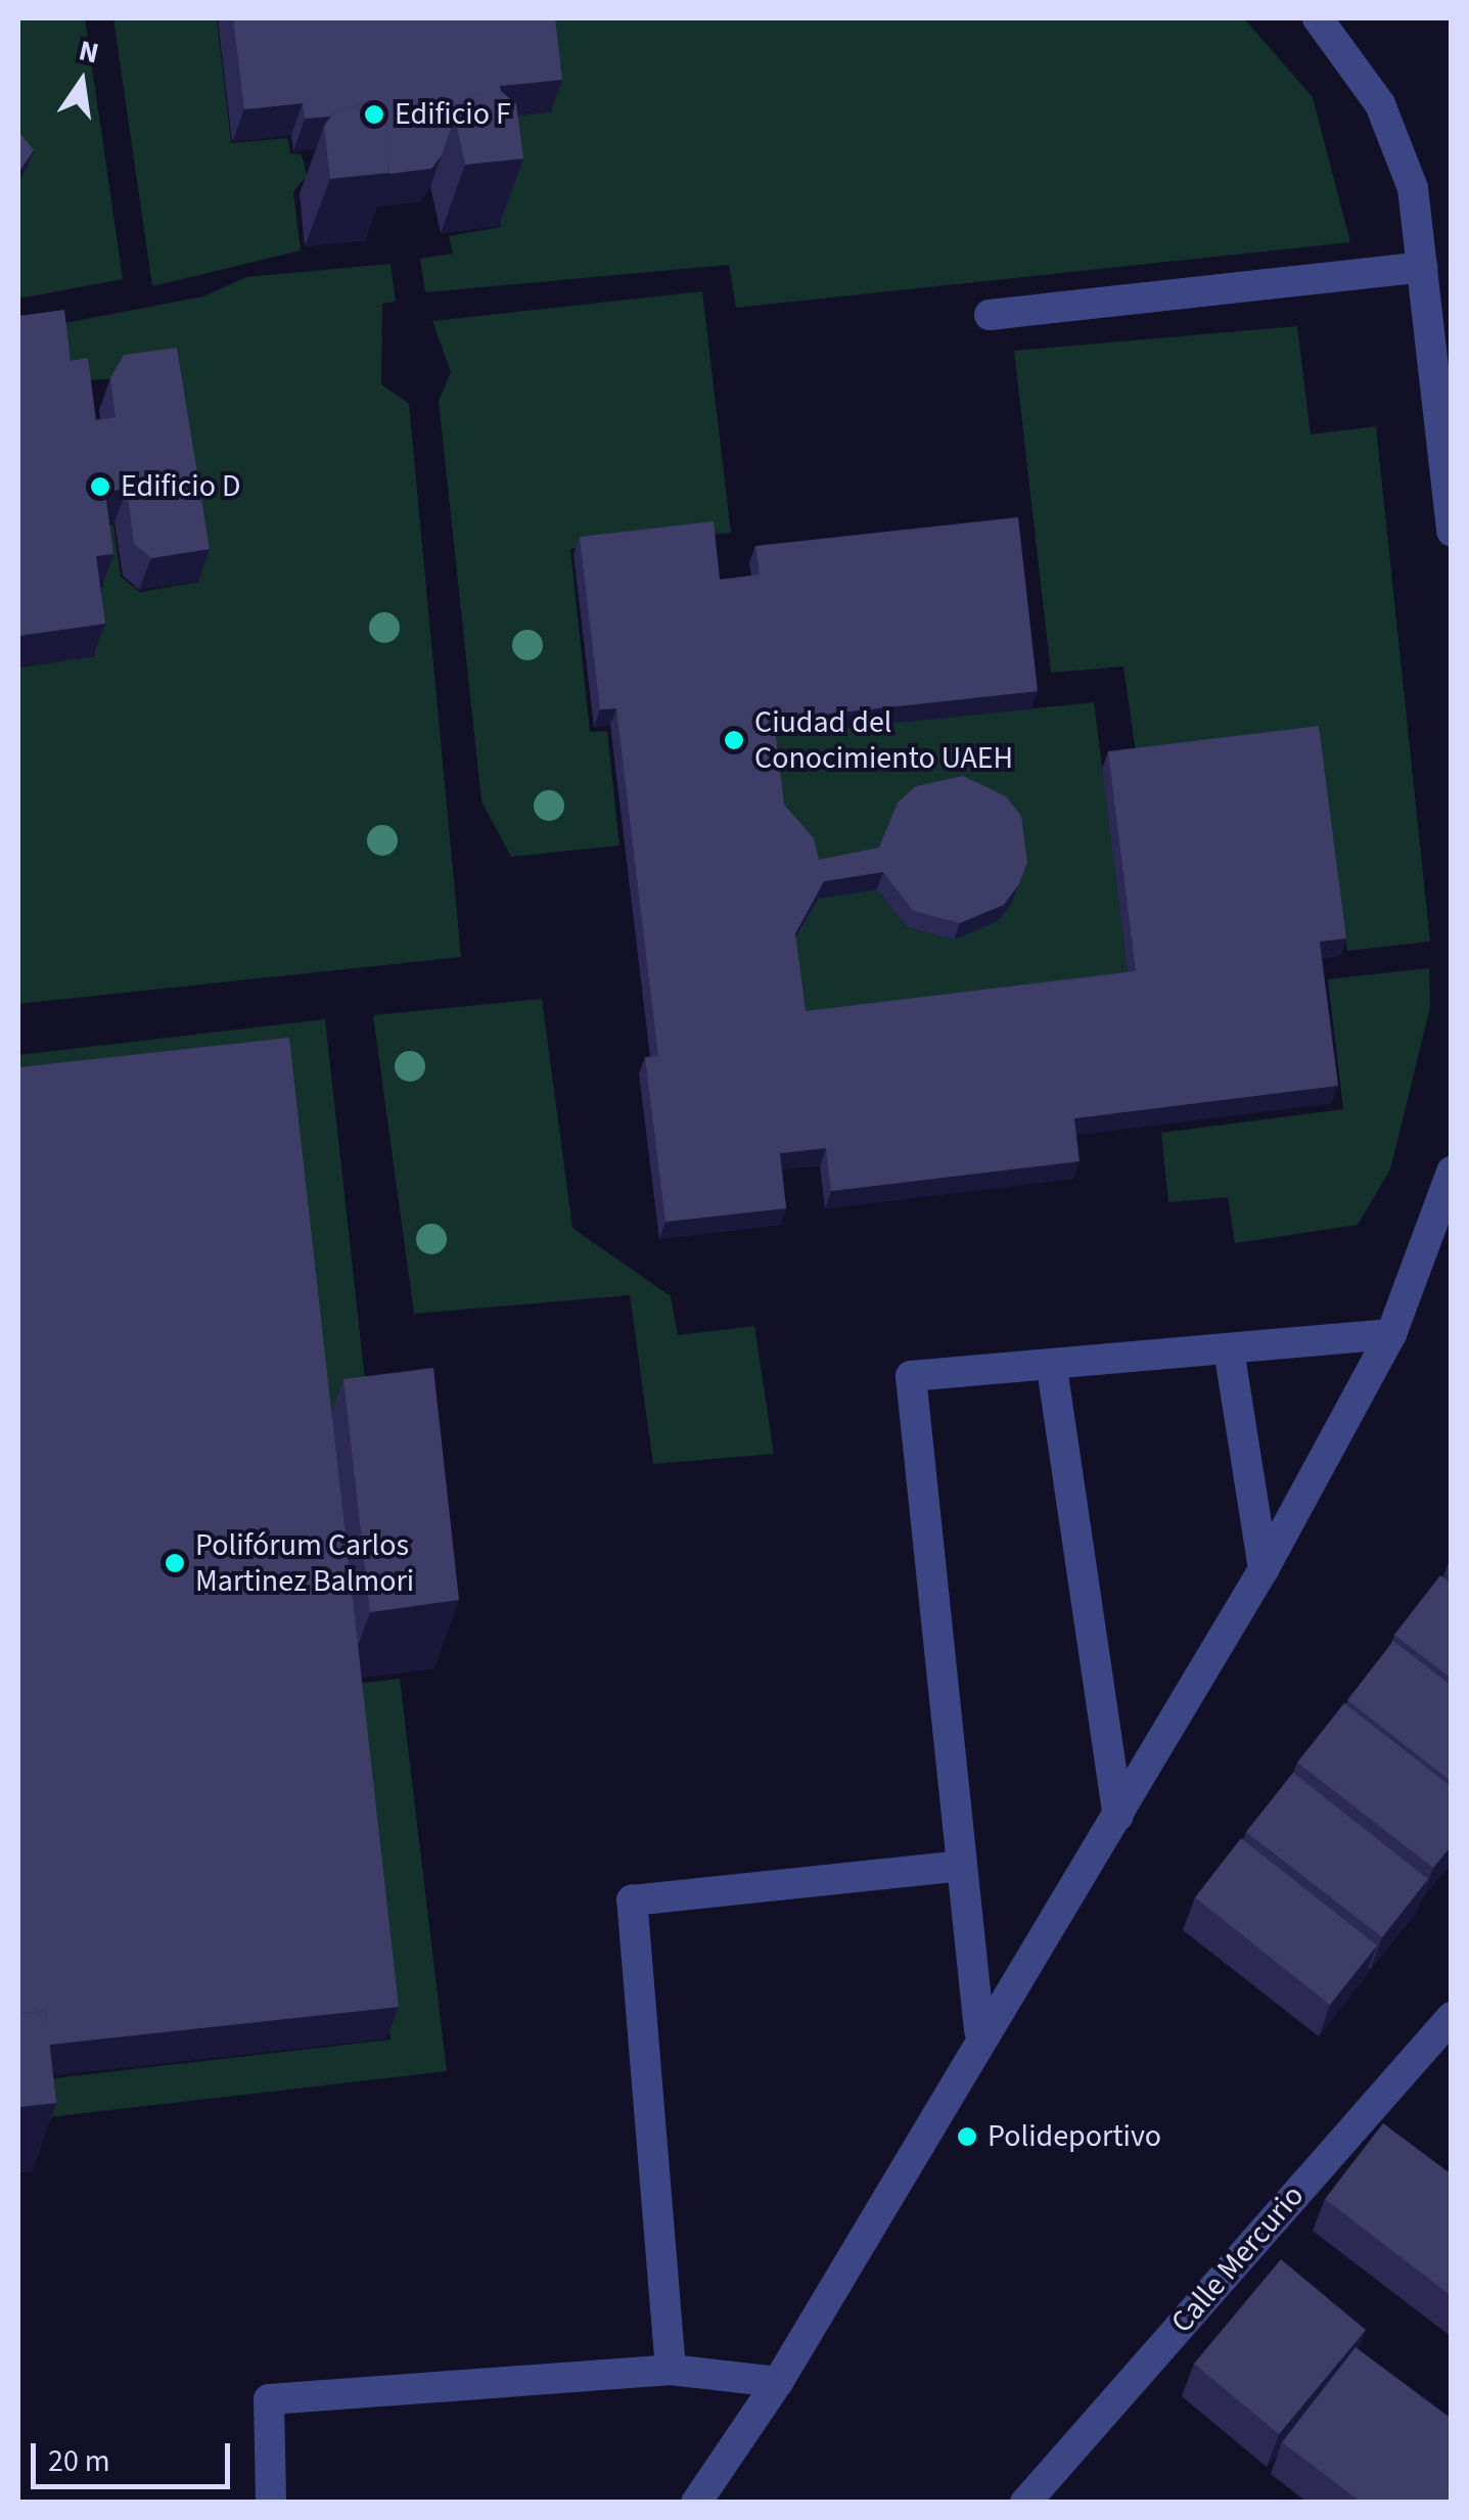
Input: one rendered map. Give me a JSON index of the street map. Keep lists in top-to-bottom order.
{
  "streets": {
    "street": ["Calle Mercurio"]
  },
  "places": [
    "Edificio F",
    "Edificio D",
    "Ciudad del Conocimiento UAEH",
    "Polifórum Carlos Martinez Balmori",
    "Polideportivo"
  ],
  "scale_bar": "20 m",
  "north": "top"
}
